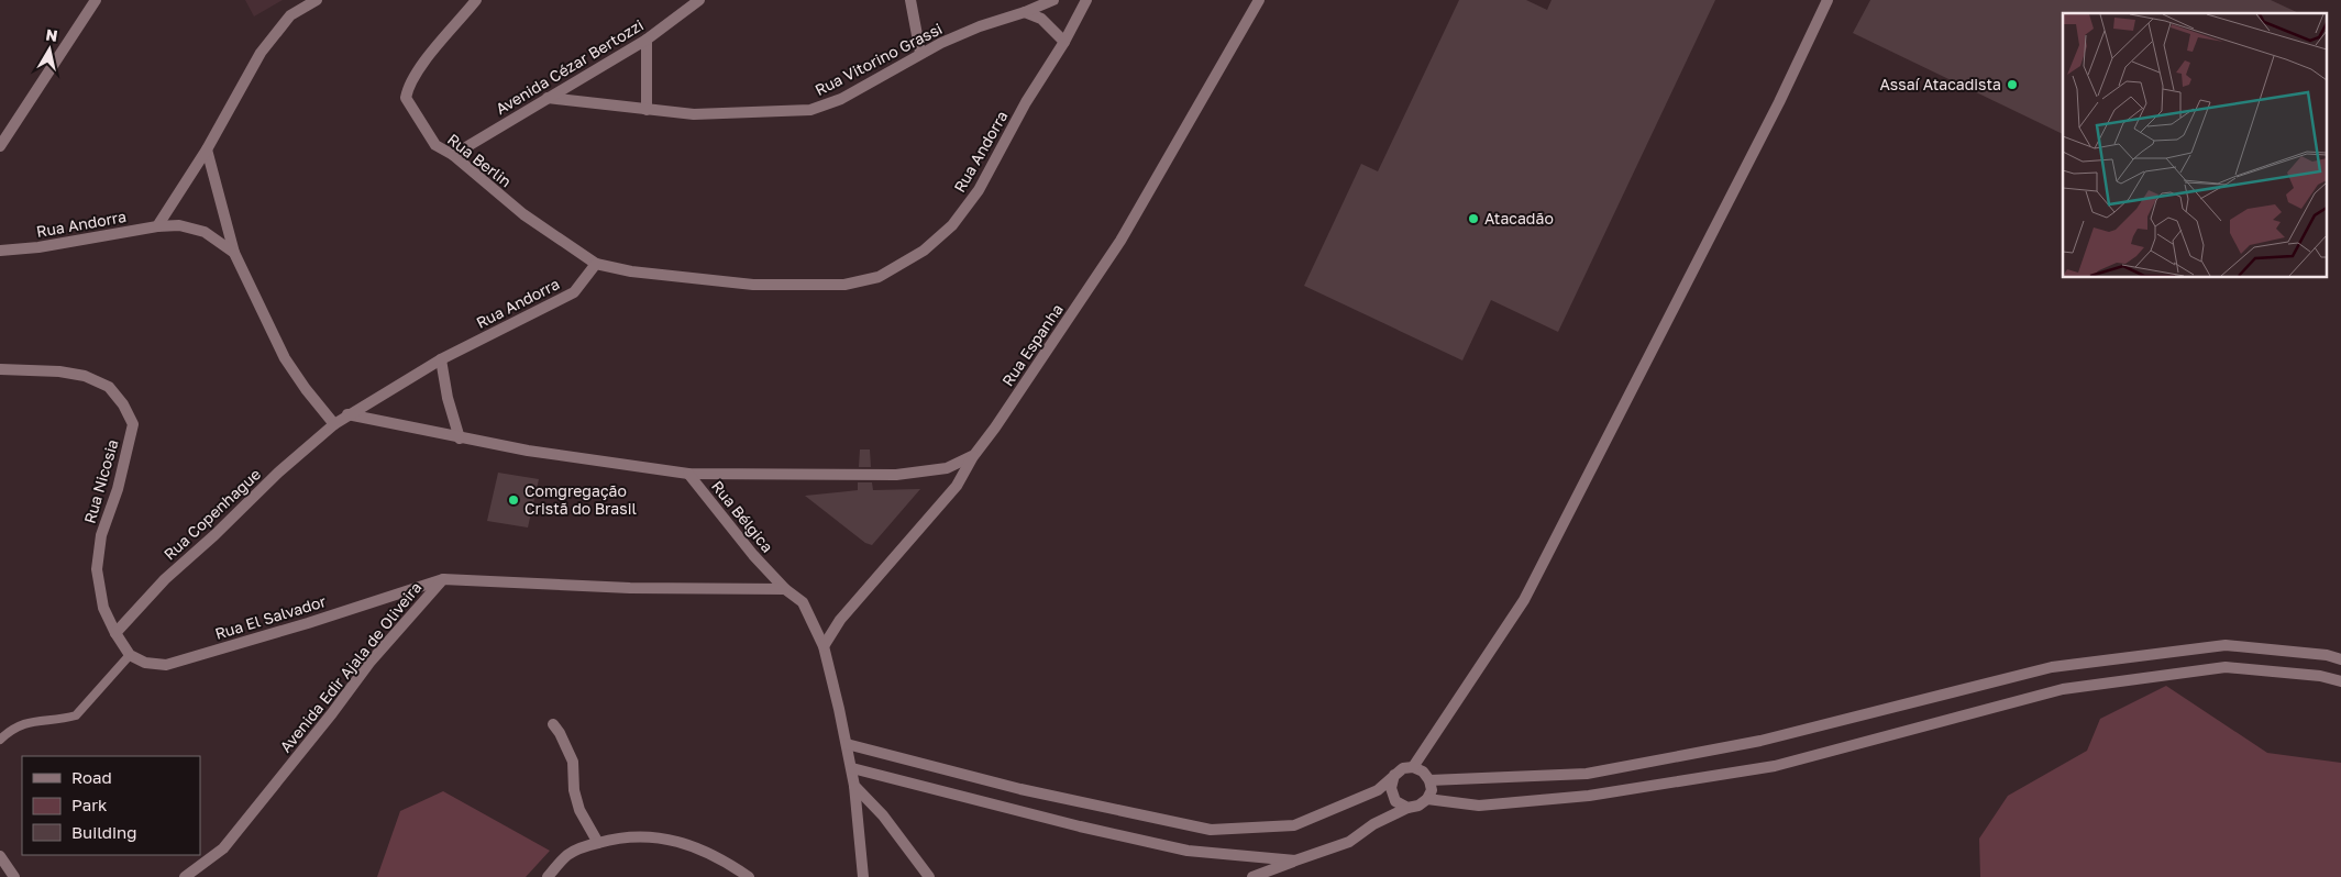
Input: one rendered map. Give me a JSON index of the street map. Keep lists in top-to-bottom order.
{
  "streets": {
    "street": [
      "Rua Vitorino Grassi",
      "Avenida Cézar Bertozzi",
      "Rua Andorra",
      "Rua Berlin",
      "Rua Espanha",
      "Rua Nicosia",
      "Rua Copenhague",
      "Rua Bélgica",
      "Rua El Salvador",
      "Avenida Edir Ajala de Oliveira"
    ]
  },
  "crossings": [
    ["Rua Vitorino Grassi", "Avenida Cézar Bertozzi"],
    ["Avenida Cézar Bertozzi", "Rua Berlin"],
    ["Rua Andorra", "Rua Berlin"],
    ["Rua Andorra", "Rua Copenhague"],
    ["Rua Espanha", "Rua Bélgica"],
    ["Rua Nicosia", "Rua Copenhague"],
    ["Rua Bélgica", "Avenida Edir Ajala de Oliveira"],
    ["Rua El Salvador", "Avenida Edir Ajala de Oliveira"]
  ],
  "places": ["Assaí Atacadista", "Atacadão", "Comgregação Cristã do Brasil"],
  "legend": ["Road", "Park", "Building"],
  "north": "top"
}
